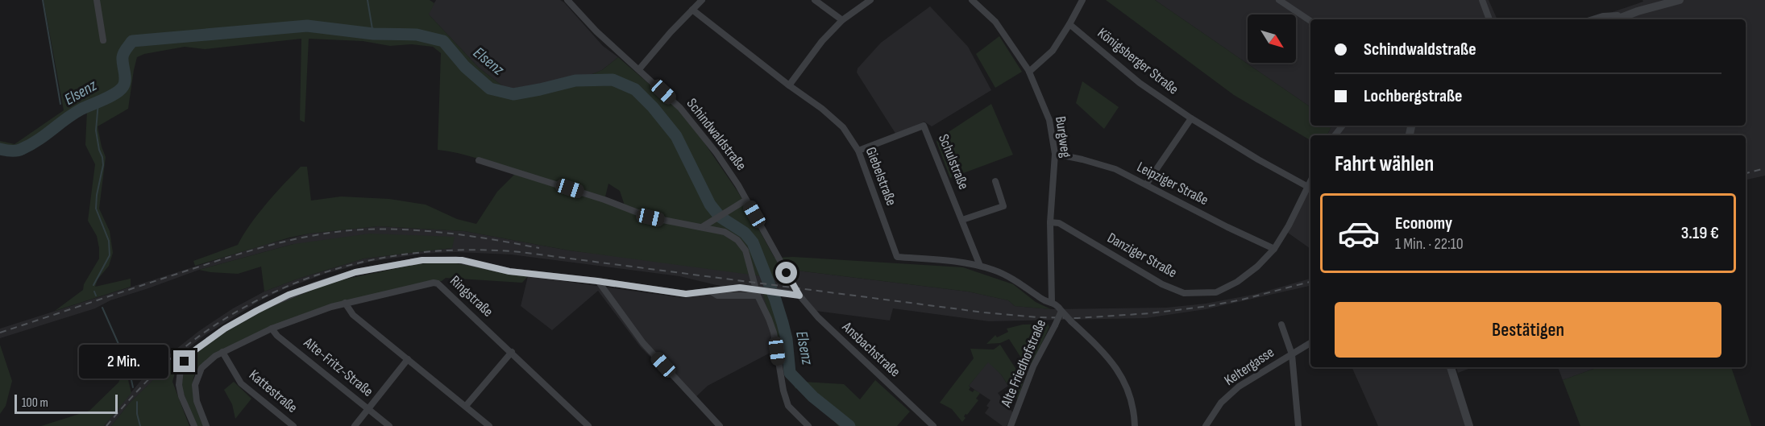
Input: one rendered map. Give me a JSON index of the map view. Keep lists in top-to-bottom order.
{
  "streets": {
    "street": [
      "Königsberger Straße",
      "Schindwaldstraße",
      "Burgweg",
      "Schulstraße",
      "Giebelstraße",
      "Leipziger Straße",
      "Danziger Straße",
      "Ringstraße",
      "Ansbachstraße",
      "Alte Friedhofstraße",
      "Keltergasse",
      "Alte-Fritz-Straße",
      "Kattestraße"
    ]
  },
  "crossings": [
    ["Königsberger Straße", "Danziger Straße"],
    ["Schindwaldstraße", "Ansbachstraße"],
    ["Burgweg", "Leipziger Straße"],
    ["Burgweg", "Danziger Straße"],
    ["Burgweg", "Alte Friedhofstraße"],
    ["Schulstraße", "Giebelstraße"],
    ["Leipziger Straße", "Danziger Straße"]
  ],
  "water": ["Elsenz"],
  "scale_bar": "100 m",
  "north": "bottom right",
  "page": {
    "banner": ["Schindwaldstraße", "Lochbergstraße"],
    "heading": "Fahrt wählen",
    "list": [
      {
        "name": "Economy",
        "note": "1 Min. · 22:10",
        "value": "3.19 €"
      }
    ],
    "buttons": "Bestätigen",
    "bubble": "2 Min.",
    "scale": "100 m"
  }
}
